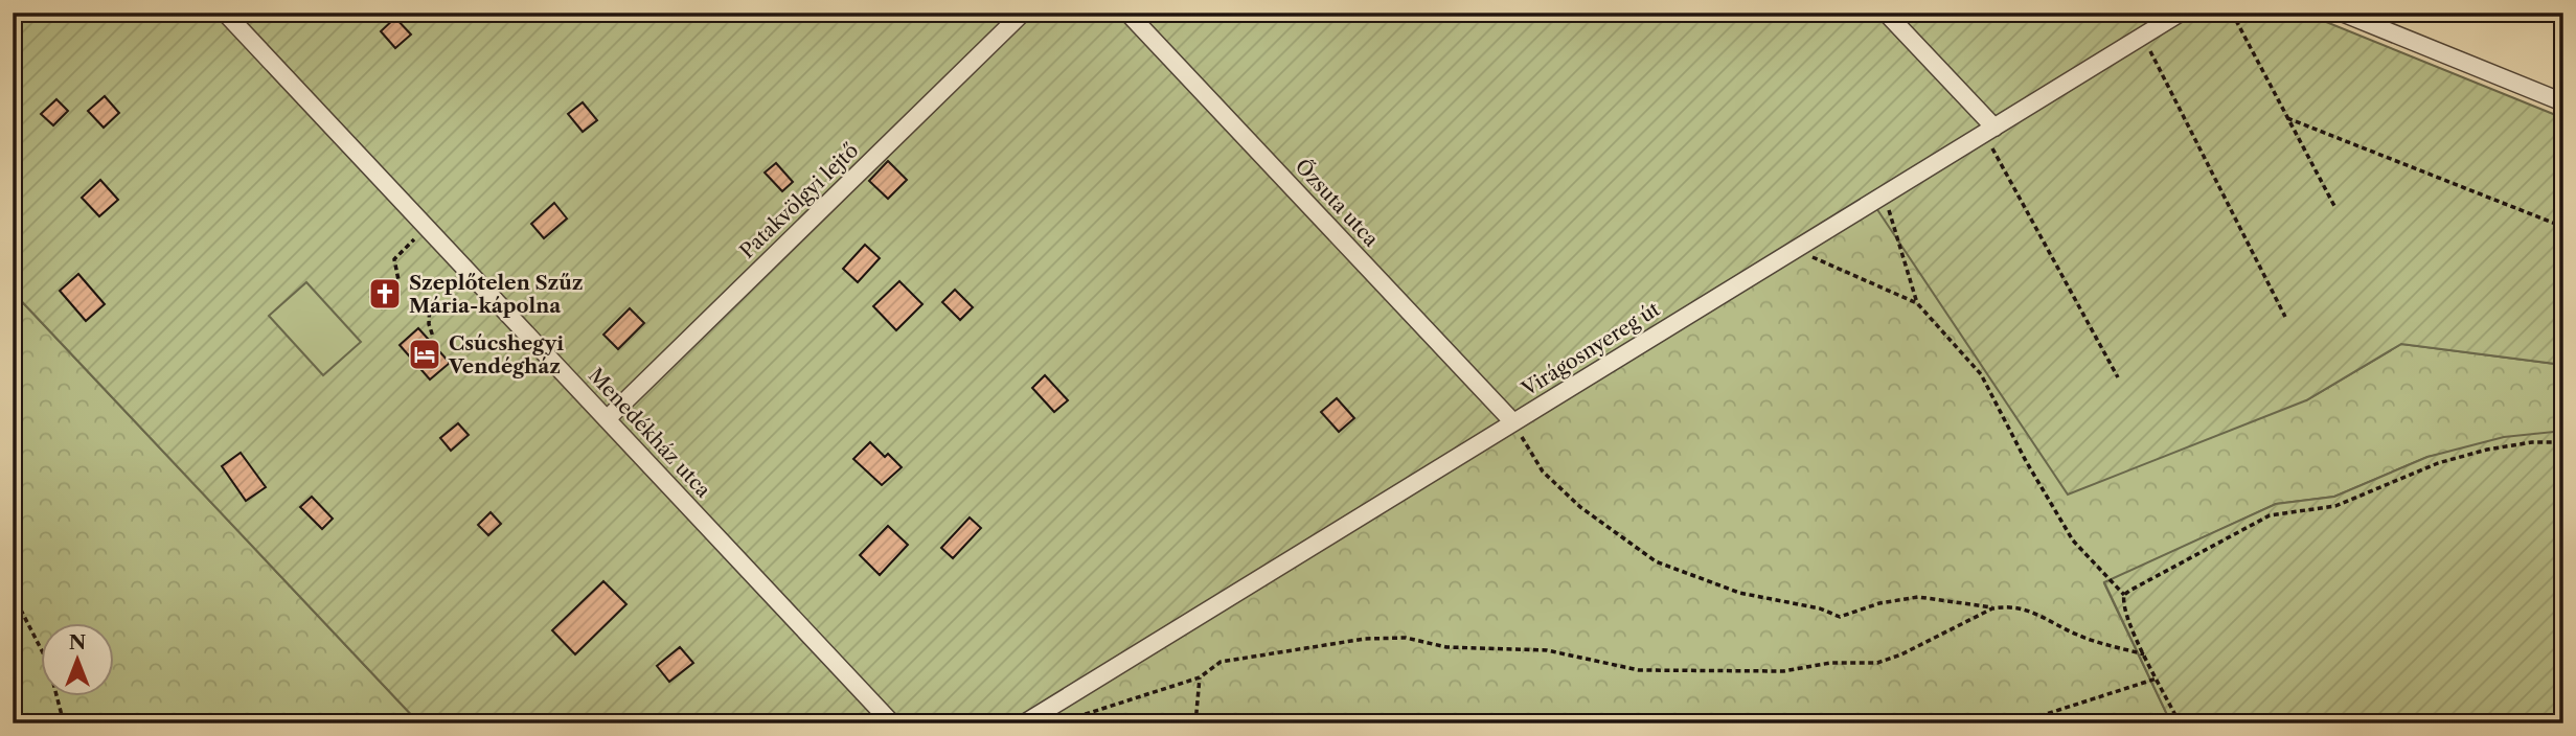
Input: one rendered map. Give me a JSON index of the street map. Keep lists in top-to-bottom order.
{
  "streets": {
    "street": [
      "Patakvölgyi lejtő",
      "Őzsuta utca",
      "Virágosnyereg út",
      "Menedékház utca"
    ]
  },
  "crossings": [
    ["Patakvölgyi lejtő", "Menedékház utca"],
    ["Őzsuta utca", "Virágosnyereg út"]
  ],
  "places": {
    "church": ["Szeplőtelen Szűz Mária-kápolna"],
    "hotel": ["Csúcshegyi Vendégház"]
  },
  "north": "top"
}
